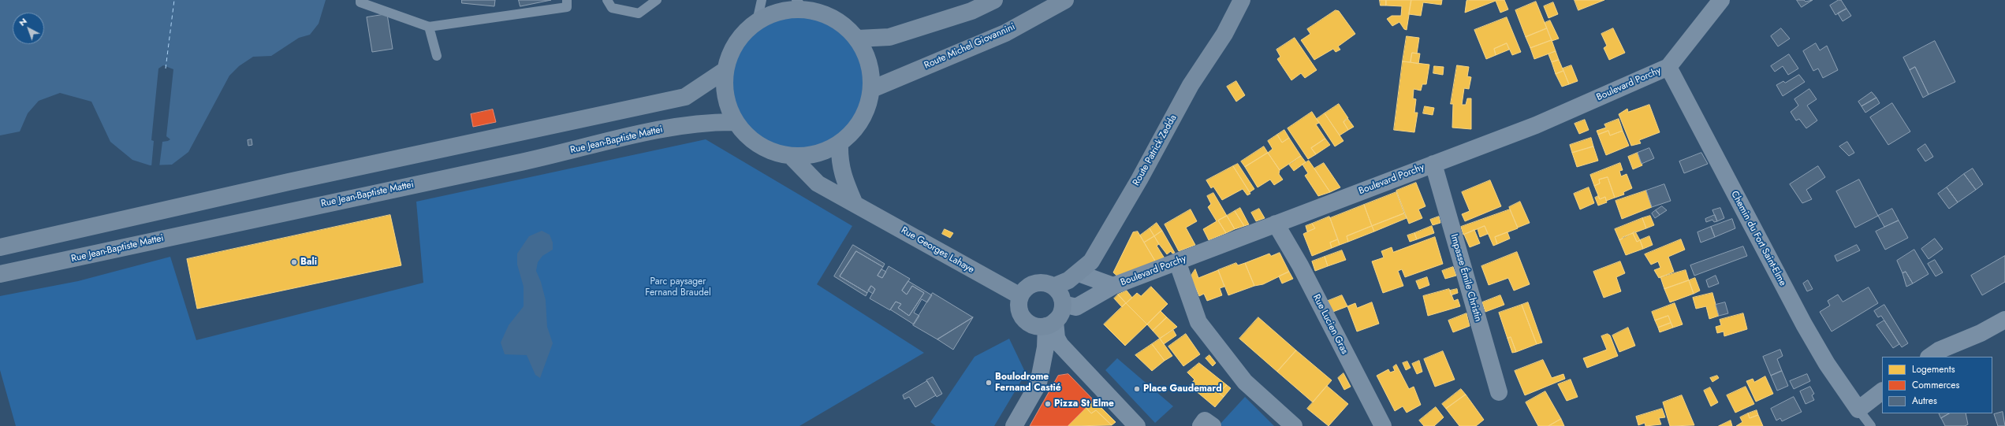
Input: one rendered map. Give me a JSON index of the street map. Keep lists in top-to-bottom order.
{
  "streets": {
    "main road": [
      "Route Michel Giovannini",
      "Rue Jean-Baptiste Mattei",
      "Route Patrick Zedda",
      "Rue Georges Lahaye"
    ],
    "street": [
      "Boulevard Porchy",
      "Chemin du Fort Saint-Elme",
      "Impasse Émile Christin",
      "Rue Lucien Gras"
    ]
  },
  "crossings": [
    ["Boulevard Porchy", "Route Patrick Zedda"],
    ["Boulevard Porchy", "Chemin du Fort Saint-Elme"],
    ["Boulevard Porchy", "Rue Georges Lahaye"],
    ["Boulevard Porchy", "Impasse Émile Christin"],
    ["Boulevard Porchy", "Rue Lucien Gras"],
    ["Route Patrick Zedda", "Rue Georges Lahaye"]
  ],
  "parks": ["Parc paysager Fernand Braudel"],
  "places": [
    "Bali",
    "Boulodrome Fernand Castié",
    "Place Gaudemard",
    "Pizza St Elme"
  ],
  "legend": ["Logements", "Commerces", "Autres"],
  "north": "top left"
}
